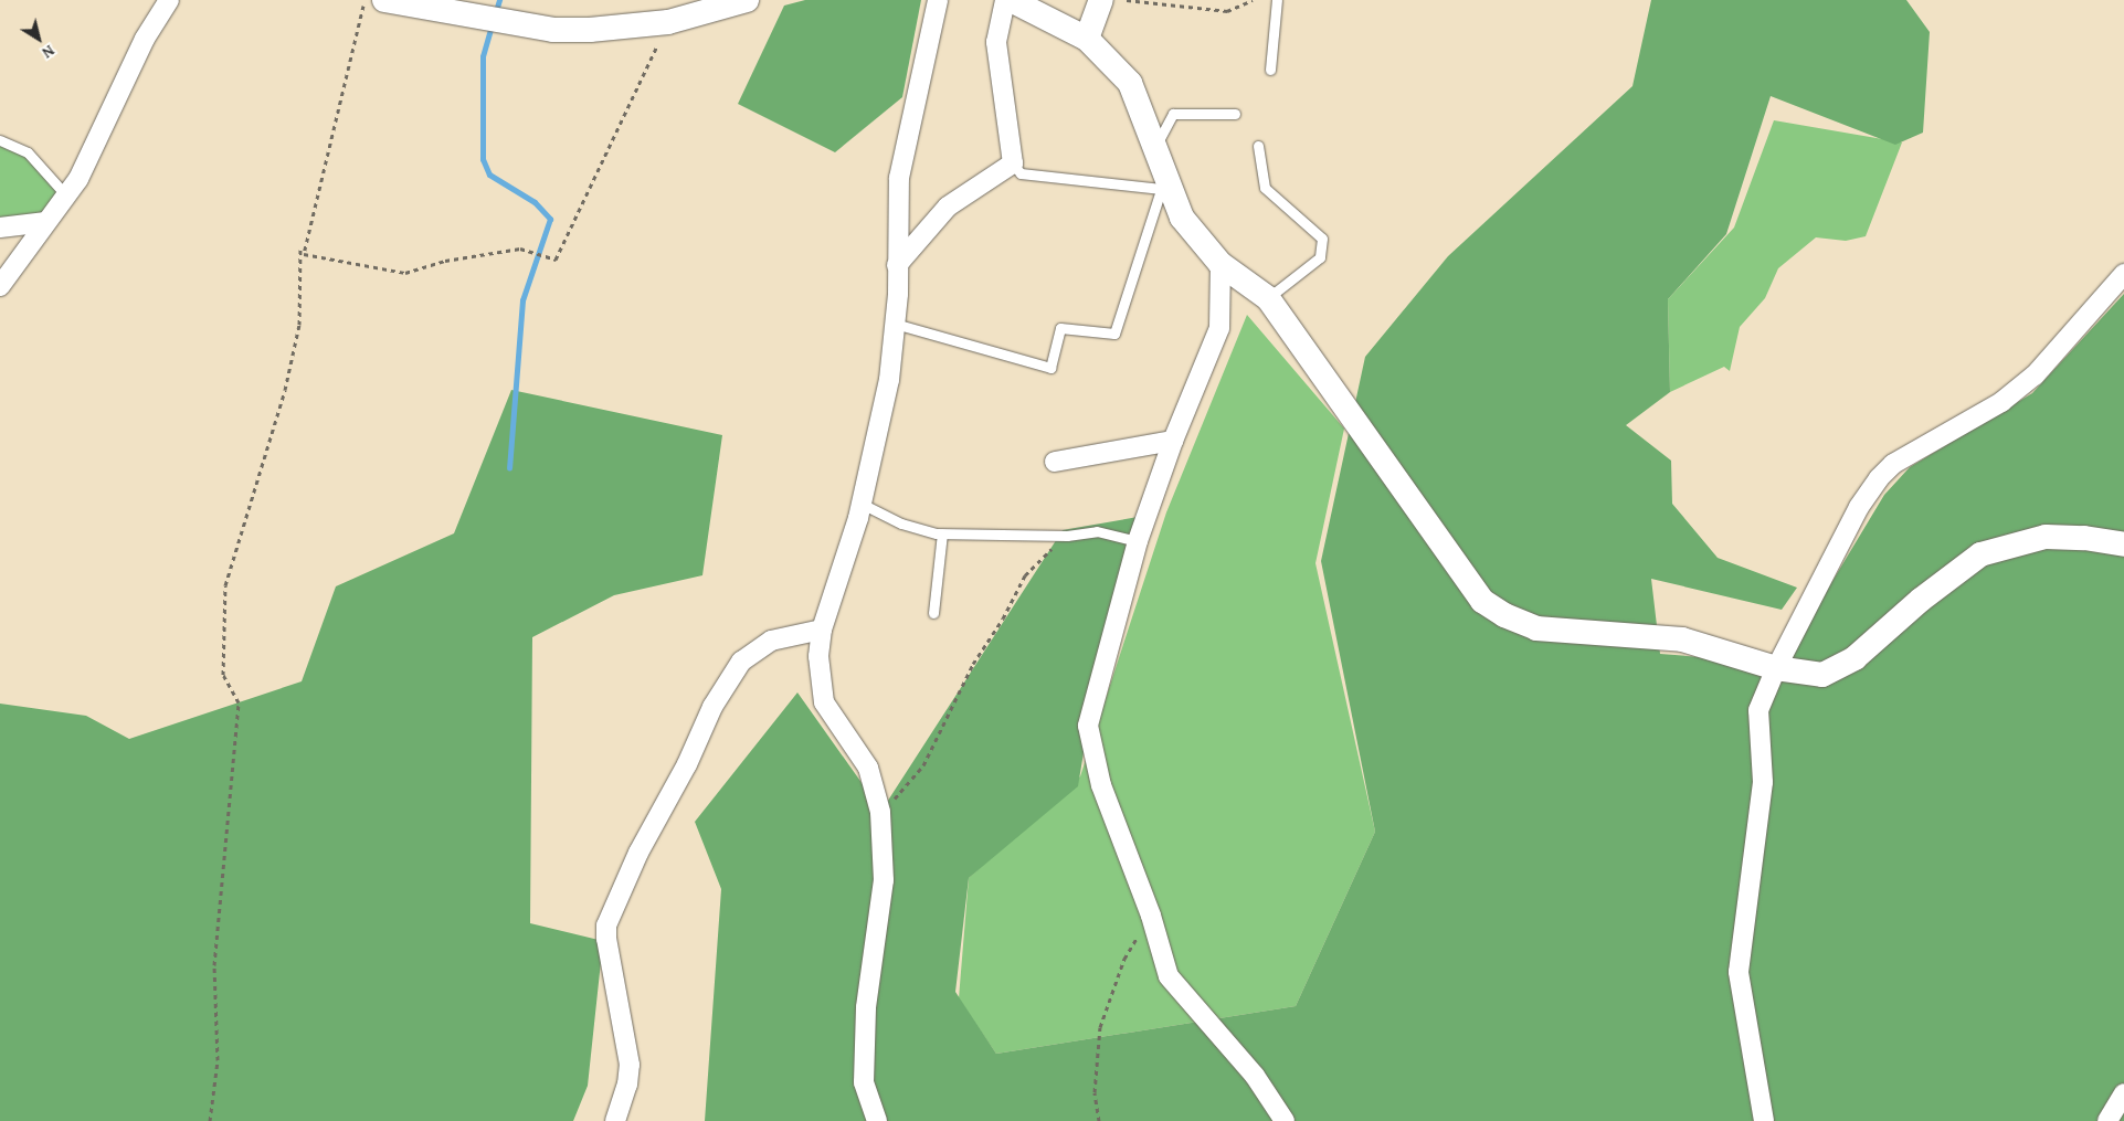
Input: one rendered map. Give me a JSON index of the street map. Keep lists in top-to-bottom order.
{
  "north": "bottom right"
}
